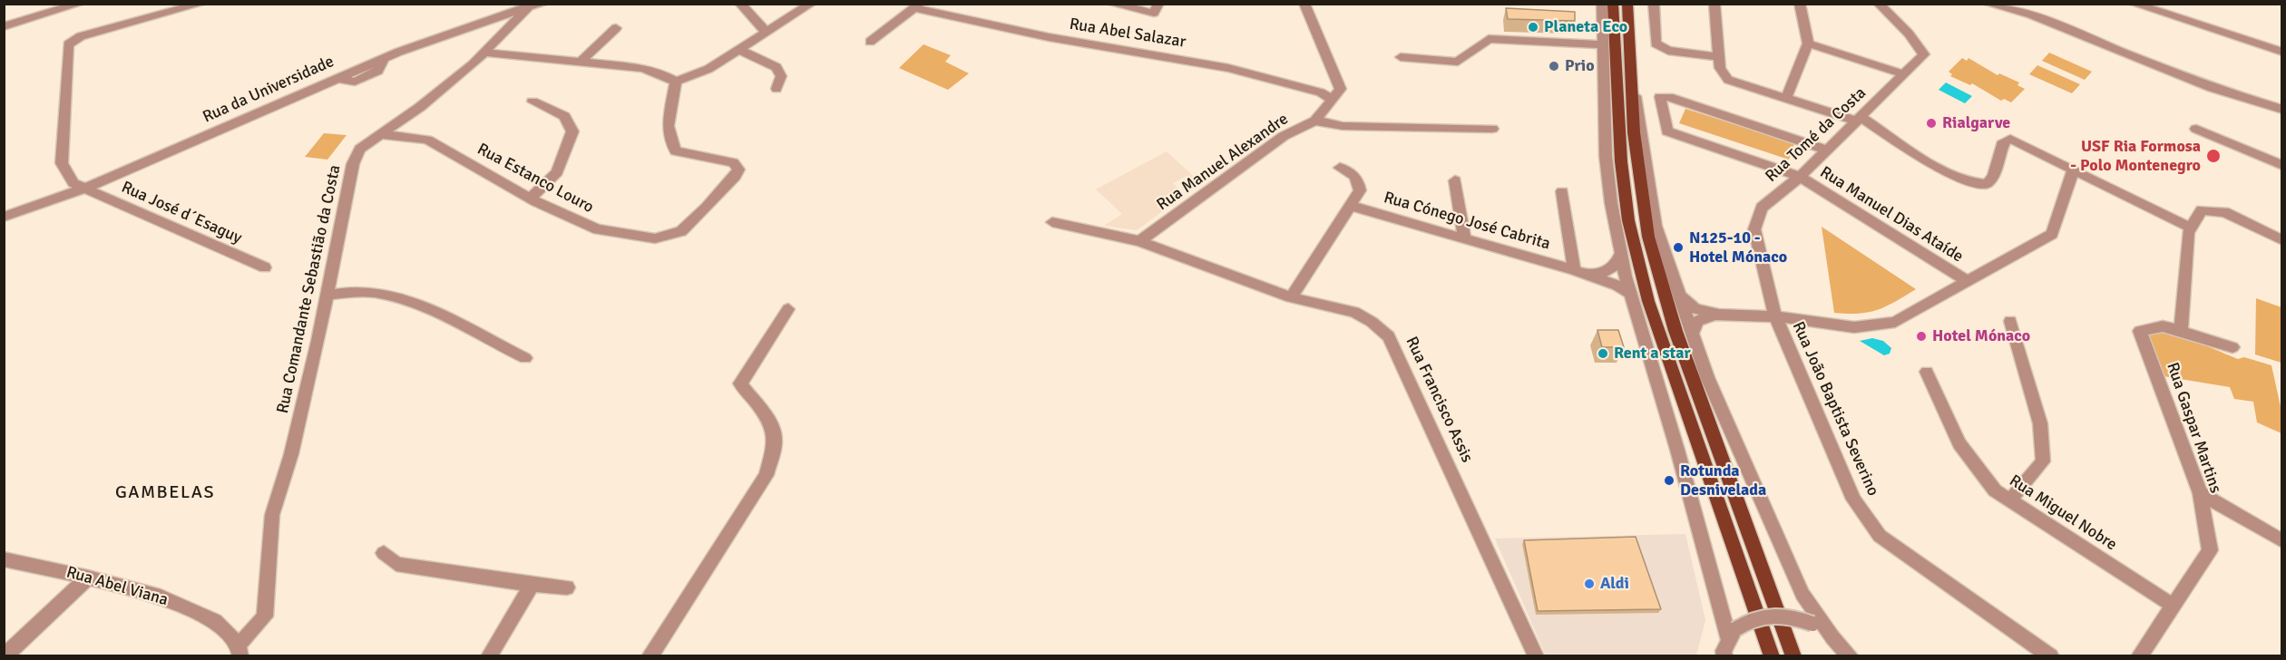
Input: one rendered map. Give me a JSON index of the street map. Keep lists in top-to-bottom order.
{
  "streets": {
    "street": [
      "Rua Abel Salazar",
      "Rua da Universidade",
      "Rua Tomé da Costa",
      "Rua Manuel Alexandre",
      "Rua Estanco Louro",
      "Rua José d´Esaguy",
      "Rua Manuel Dias Ataíde",
      "Rua Cónego José Cabrita",
      "Rua Comandante Sebastião da Costa",
      "Rua Francisco Assis",
      "Rua João Baptista Severino",
      "Rua Gaspar Martins",
      "Rua Miguel Nobre",
      "Rua Abel Viana"
    ]
  },
  "crossings": [
    ["Rua da Universidade", "Rua José d´Esaguy"],
    ["Rua da Universidade", "Rua Comandante Sebastião da Costa"],
    ["Rua Tomé da Costa", "Rua Manuel Dias Ataíde"],
    ["Rua Tomé da Costa", "Rua João Baptista Severino"],
    ["Rua Manuel Alexandre", "Rua Francisco Assis"],
    ["Rua Estanco Louro", "Rua Comandante Sebastião da Costa"],
    ["Rua Manuel Dias Ataíde", "Rua João Baptista Severino"],
    ["Rua Comandante Sebastião da Costa", "Rua Abel Viana"],
    ["Rua Gaspar Martins", "Rua Miguel Nobre"]
  ],
  "districts": ["GAMBELAS"],
  "places": [
    "Planeta Eco",
    "Prio",
    "Rialgarve",
    "USF Ria Formosa - Polo Montenegro",
    "N125-10 - Hotel Mónaco",
    "Hotel Mónaco",
    "Rent a star",
    "Rotunda Desnivelada",
    "Aldi"
  ]
}
